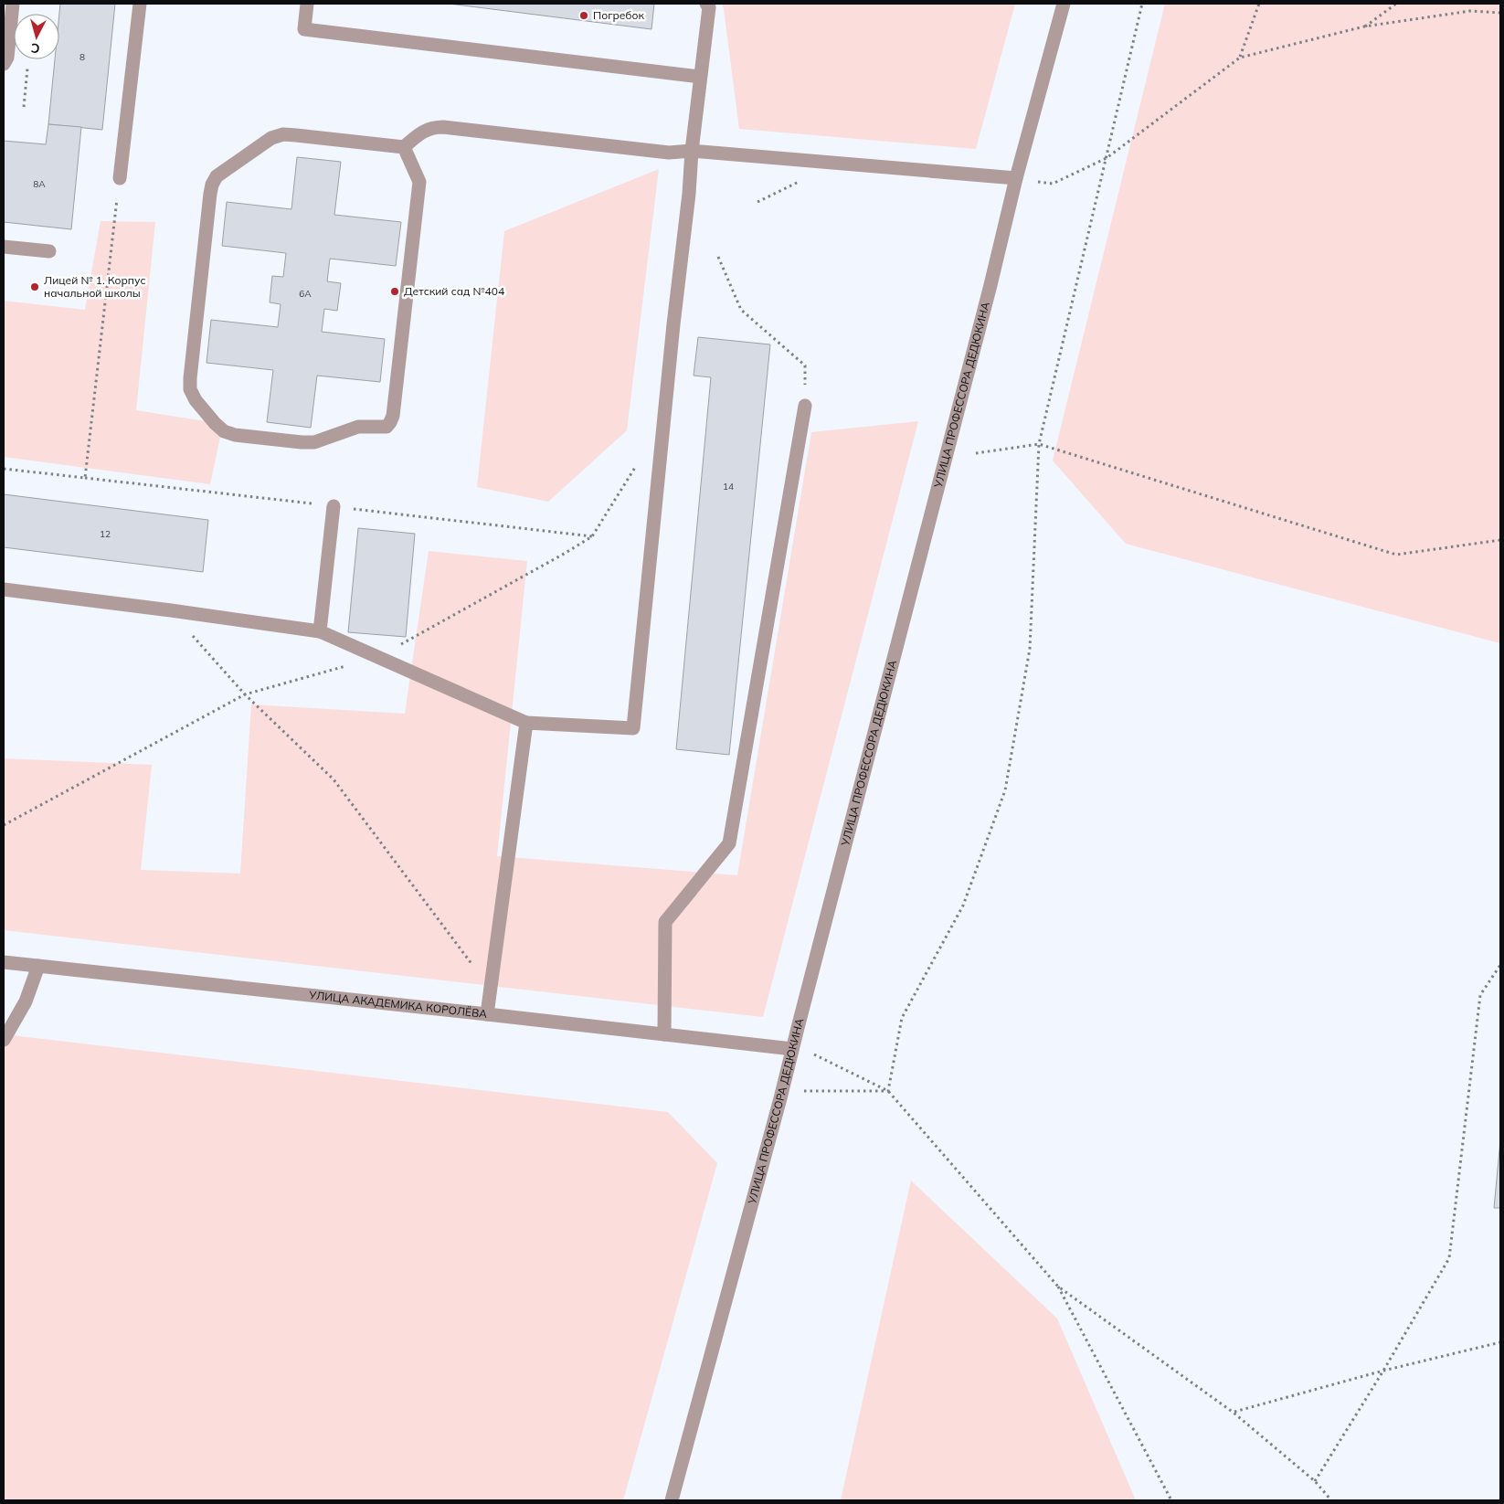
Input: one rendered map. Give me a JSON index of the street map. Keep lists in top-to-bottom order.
{
  "streets": {
    "street": ["УЛИЦА ПРОФЕССОРА ДЕДЮКИНА", "УЛИЦА АКАДЕМИКА КОРОЛЁВА"]
  },
  "crossings": [
    ["УЛИЦА ПРОФЕССОРА ДЕДЮКИНА", "УЛИЦА АКАДЕМИКА КОРОЛЁВА"]
  ],
  "places": ["Погребок", "Лицей № 1. Корпус начальной школы", "Детский сад №404"],
  "house_numbers": [
    "8",
    "8А",
    "6А",
    "14",
    "12"
  ],
  "north": "bottom"
}
